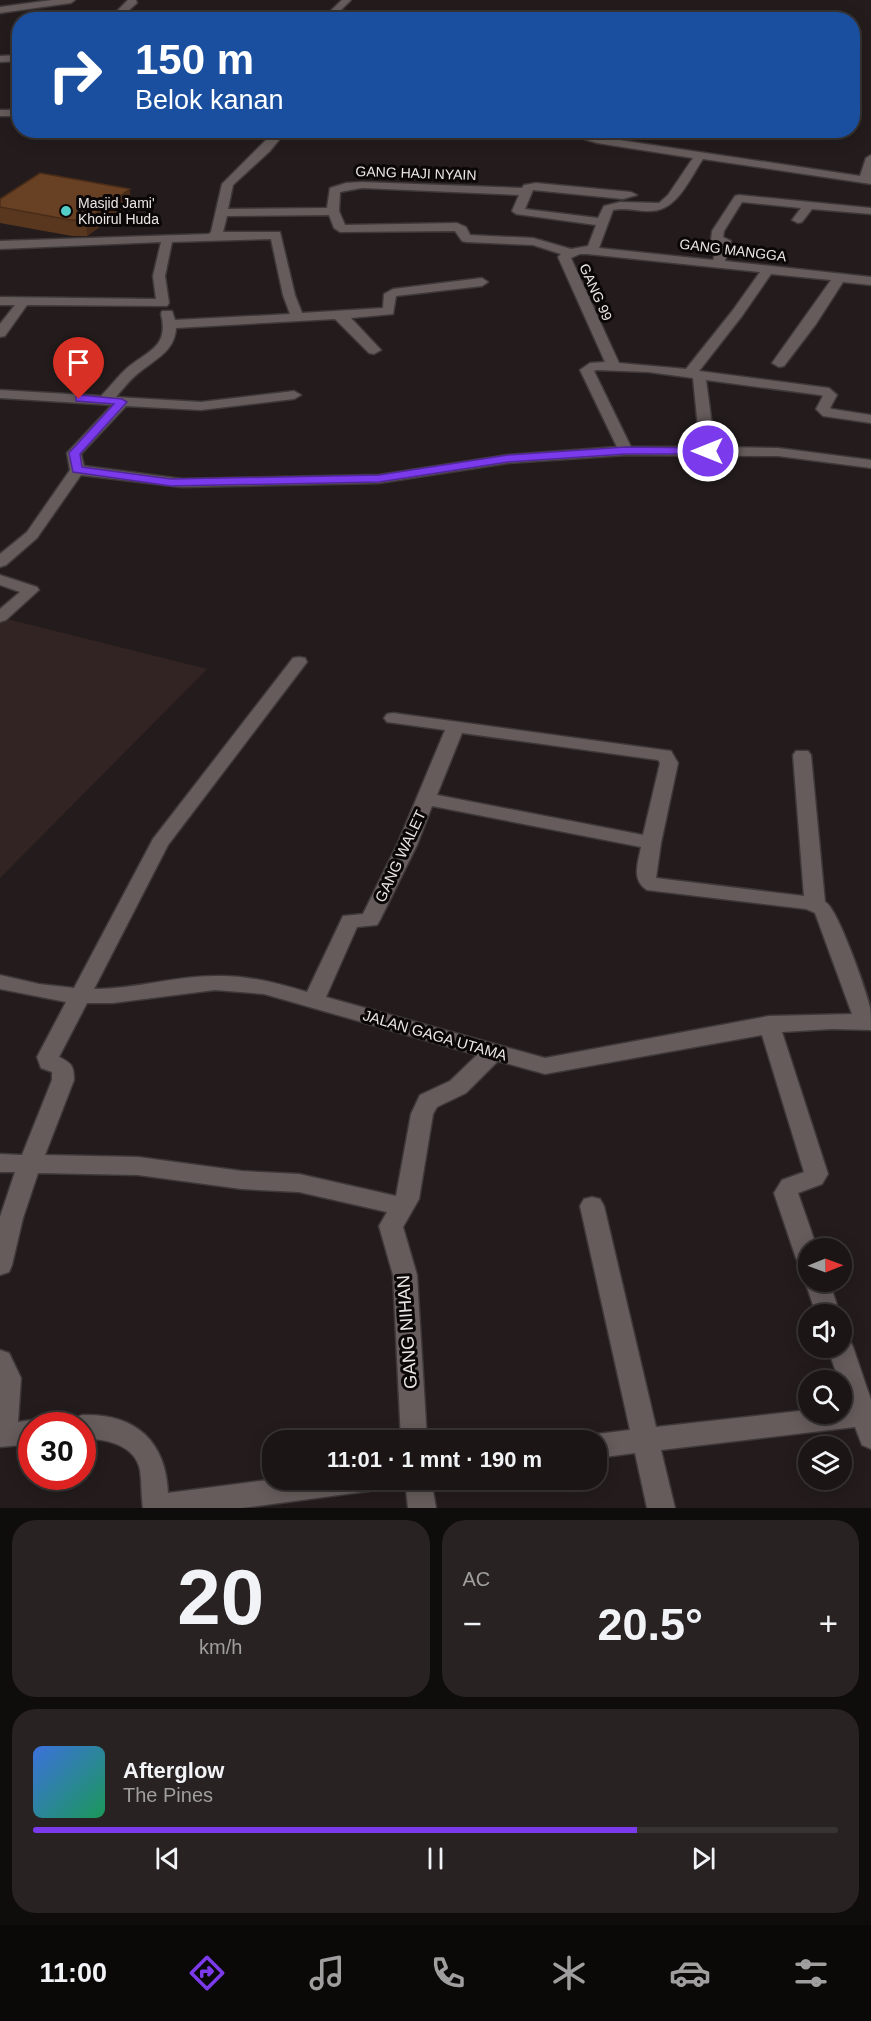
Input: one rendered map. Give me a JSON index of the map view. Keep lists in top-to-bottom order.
{
  "streets": {
    "street": [
      "GANG HAJI NYAIN",
      "GANG MANGGA",
      "GANG 99",
      "GANG WALET",
      "JALAN GAGA UTAMA",
      "GANG NIHAN"
    ]
  },
  "crossings": [
    ["GANG MANGGA", "GANG 99"],
    ["GANG WALET", "JALAN GAGA UTAMA"],
    ["JALAN GAGA UTAMA", "GANG NIHAN"]
  ],
  "places": ["Masjid Jami' Khoirul Huda"],
  "north": "right",
  "page": {
    "turn": ["150 m", "Belok kanan"],
    "limit": "30",
    "trip": "11:01 · 1 mnt · 190 m",
    "tile": [
      ["20", "km/h"],
      "AC"
    ],
    "heat": ["−", "20.5°", "+"],
    "song": ["Afterglow", "The Pines"],
    "tabs": "11:00"
  }
}
